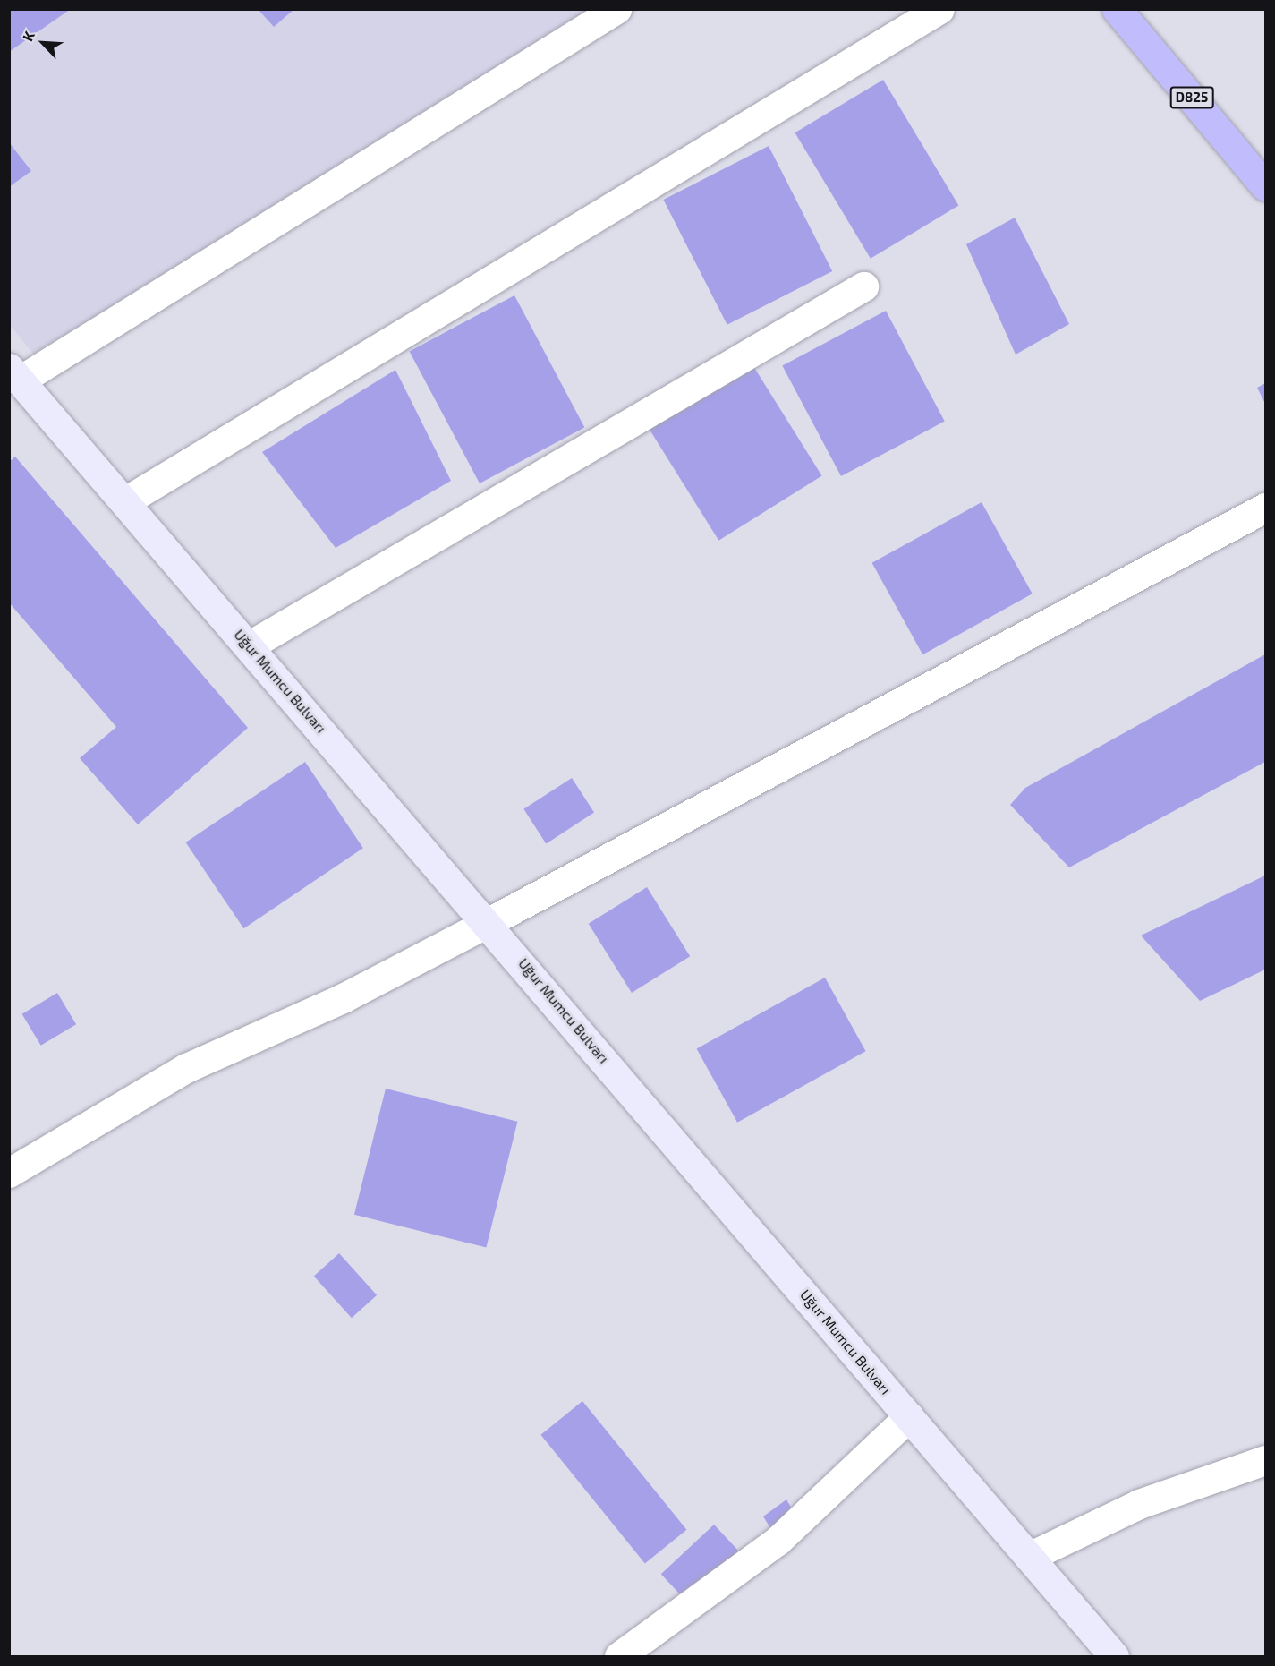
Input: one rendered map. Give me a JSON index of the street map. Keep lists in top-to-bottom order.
{
  "streets": {
    "highway": ["D825"],
    "street": ["Uğur Mumcu Bulvarı"]
  },
  "north": "top left"
}
